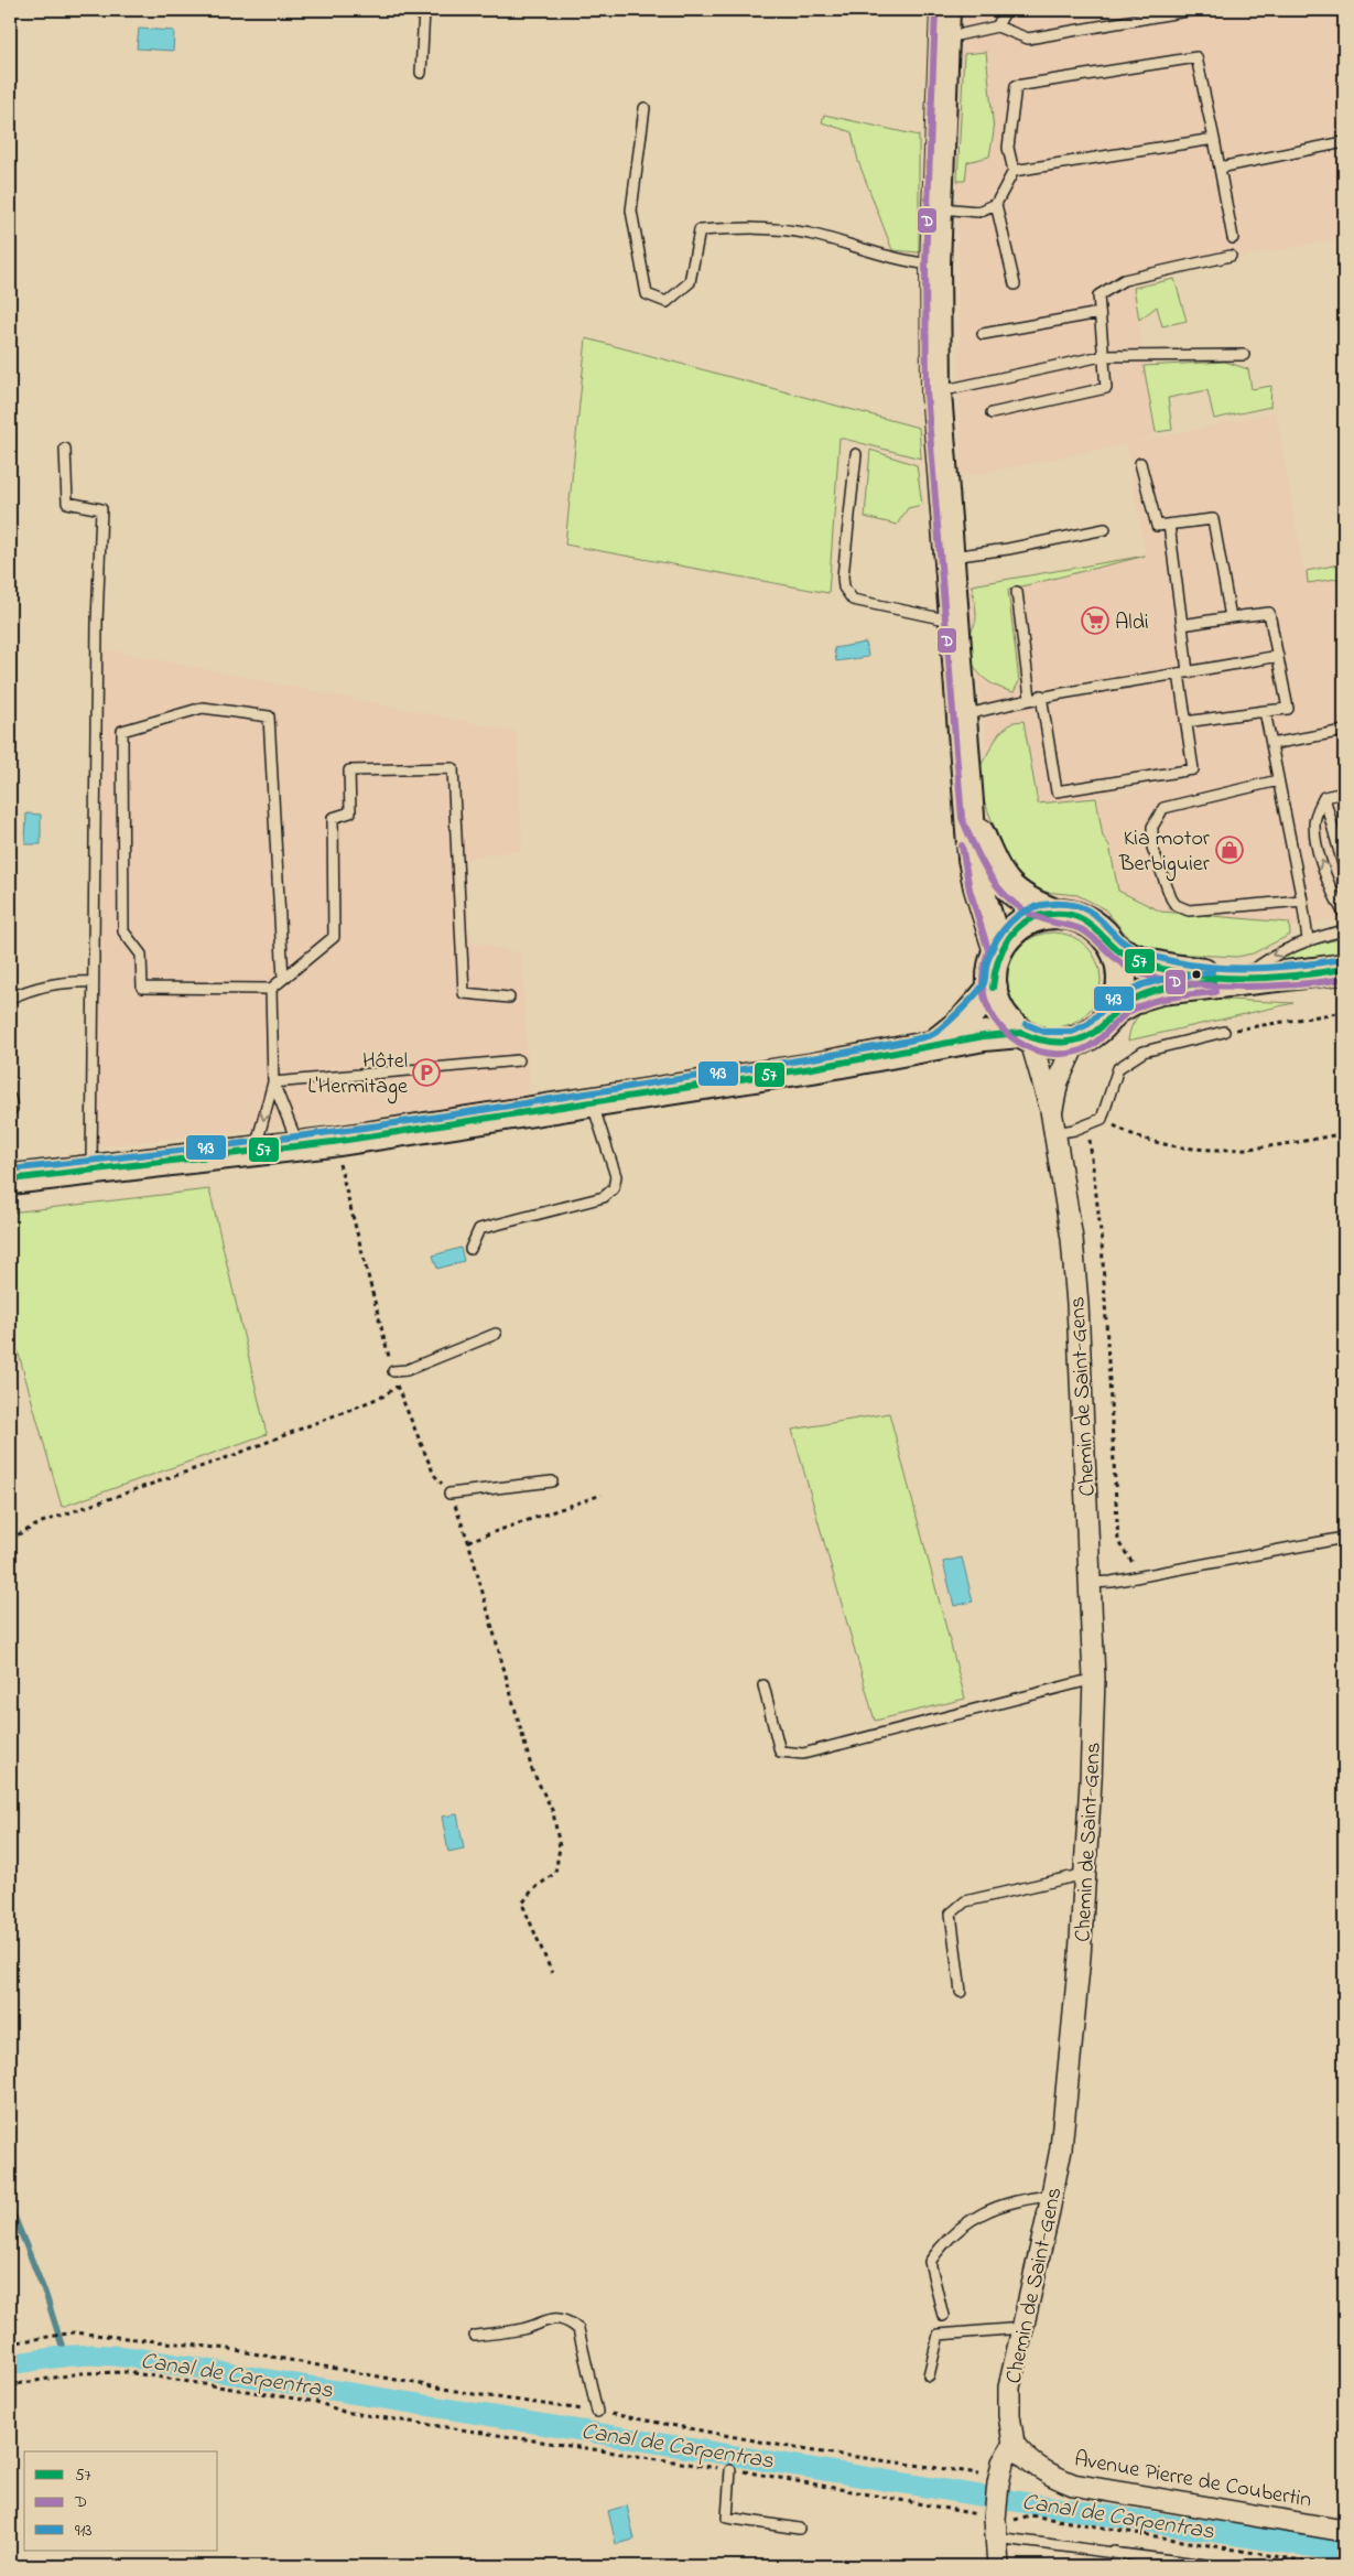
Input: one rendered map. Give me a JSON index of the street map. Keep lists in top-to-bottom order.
{
  "streets": {
    "street": ["Chemin de Saint-Gens", "Avenue Pierre de Coubertin"]
  },
  "crossings": [
    ["Chemin de Saint-Gens", "Avenue Pierre de Coubertin"]
  ],
  "water": ["Canal de Carpentras"],
  "places": {
    "supermarket": ["Aldi"],
    "shop": ["Kia motor Berbiguier"],
    "parking": ["Hôtel L'Hermitage"]
  },
  "lines": ["transit line D", "transit line 913", "transit line 57"],
  "legend": ["57", "D", "913"]
}
